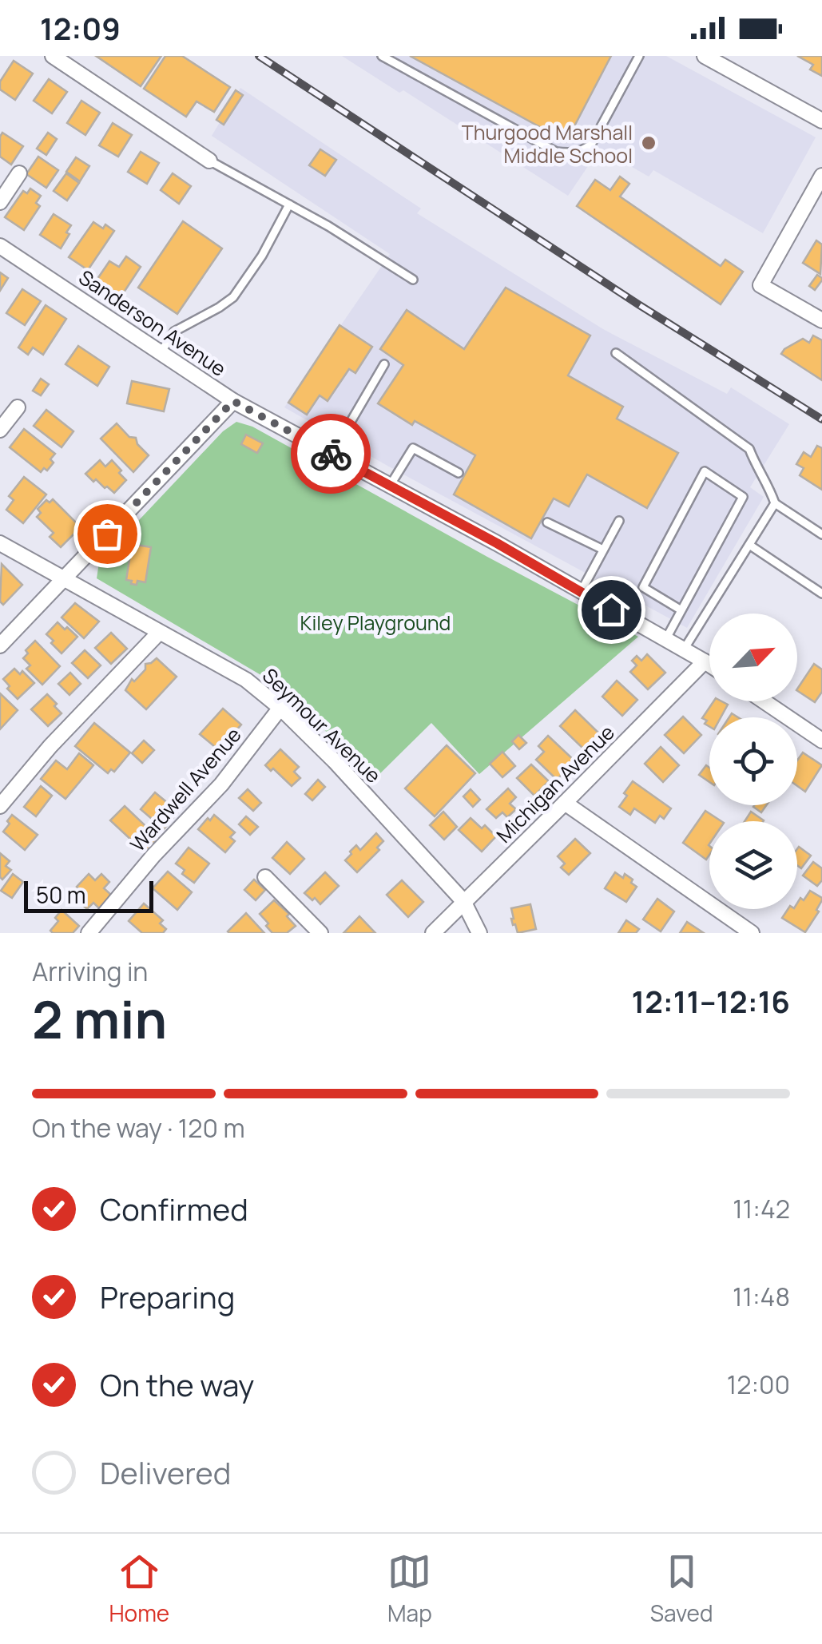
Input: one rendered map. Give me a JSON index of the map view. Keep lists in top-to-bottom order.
{
  "streets": {
    "street": [
      "Sanderson Avenue",
      "Seymour Avenue",
      "Michigan Avenue",
      "Wardwell Avenue"
    ]
  },
  "crossings": [
    ["Sanderson Avenue", "Michigan Avenue"],
    ["Seymour Avenue", "Michigan Avenue"],
    ["Seymour Avenue", "Wardwell Avenue"]
  ],
  "parks": ["Kiley Playground"],
  "places": ["Thurgood Marshall Middle School"],
  "scale_bar": "50 m",
  "north": "top right",
  "page": {
    "status": "12:09",
    "scale": "50 m",
    "heading": ["2 min", "Arriving in", "12:11–12:16"],
    "bar": "On the way · 120 m",
    "list": [
      ["Confirmed", "11:42"],
      ["Preparing", "11:48"],
      ["On the way", "12:00"],
      "Delivered"
    ],
    "tabs": ["Home", "Map", "Saved"]
  }
}
